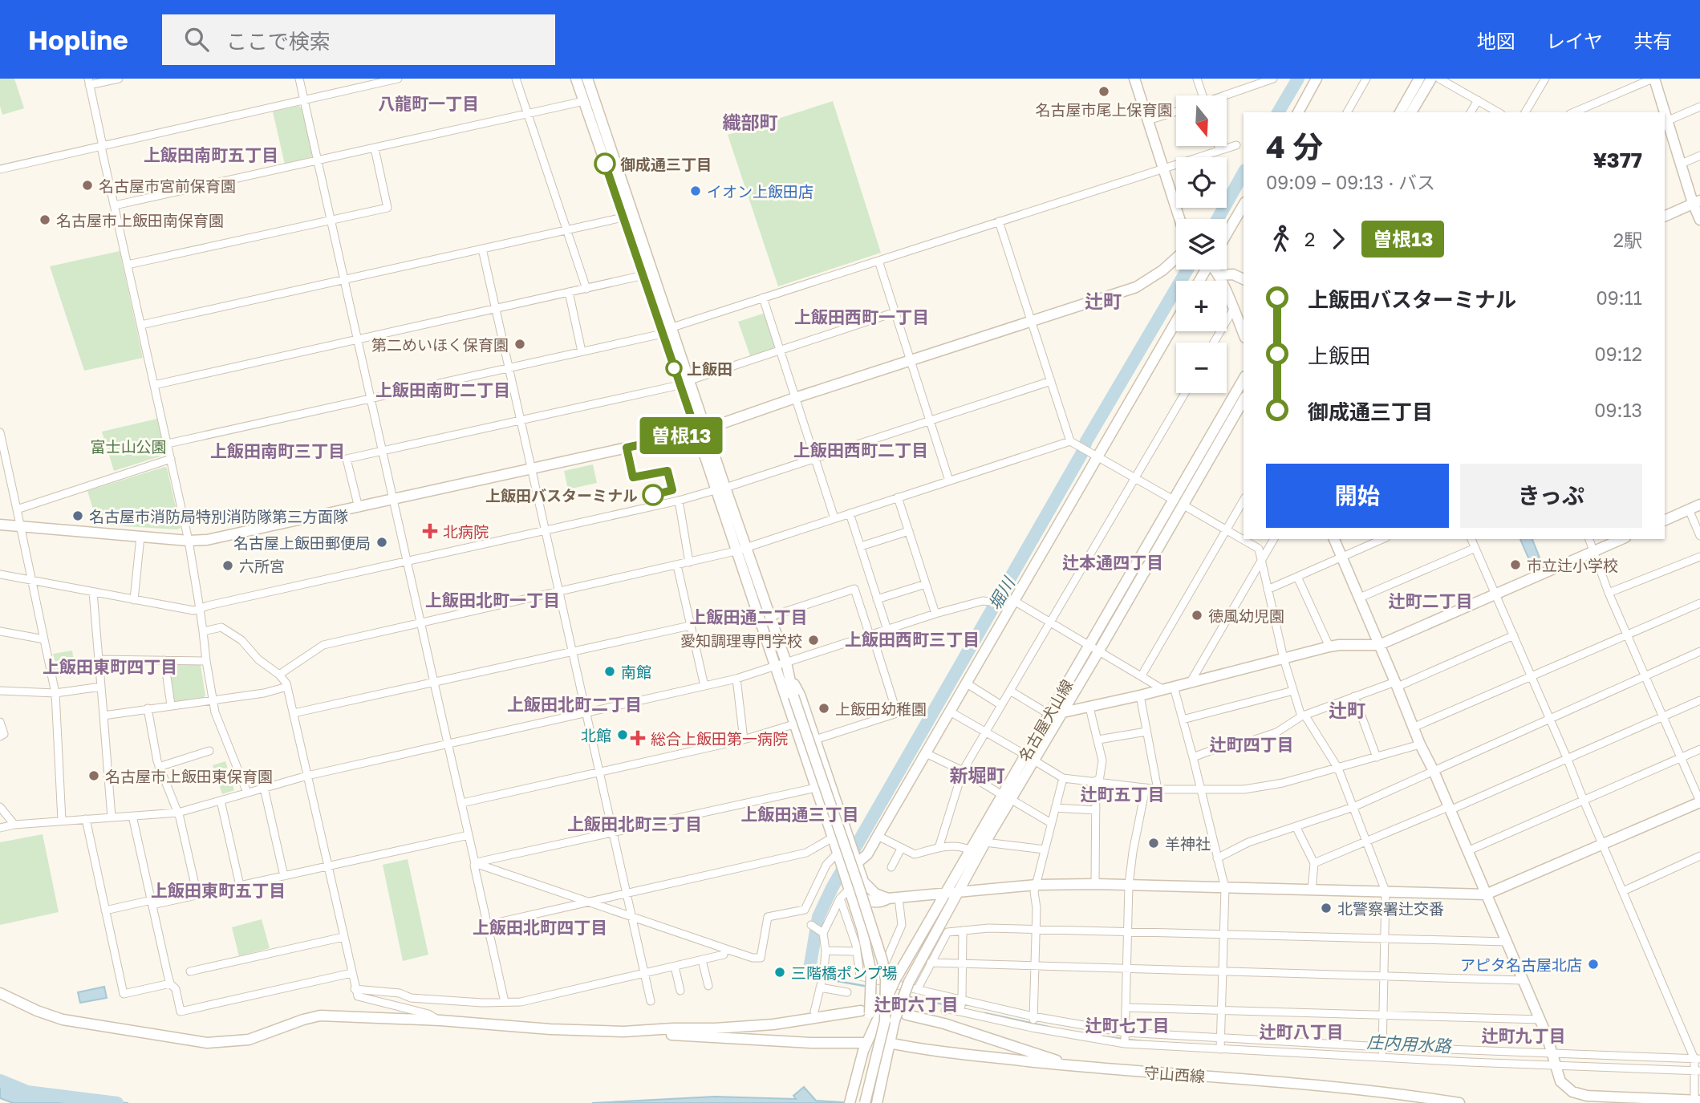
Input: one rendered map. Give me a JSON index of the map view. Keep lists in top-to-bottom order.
{
  "streets": {
    "street": ["名古屋犬山線", "守山西線"]
  },
  "crossings": [
    ["名古屋犬山線", "守山西線"]
  ],
  "districts": [
    "八龍町一丁目",
    "織部町",
    "上飯田南町五丁目",
    "辻町",
    "上飯田西町一丁目",
    "上飯田南町二丁目",
    "上飯田西町二丁目",
    "上飯田南町三丁目",
    "辻本通四丁目",
    "上飯田北町一丁目",
    "辻町二丁目",
    "上飯田通二丁目",
    "上飯田西町三丁目",
    "上飯田東町四丁目",
    "上飯田北町二丁目",
    "辻町",
    "辻町四丁目",
    "新堀町",
    "辻町五丁目",
    "上飯田通三丁目",
    "上飯田北町三丁目",
    "上飯田東町五丁目",
    "上飯田北町四丁目",
    "辻町六丁目",
    "辻町七丁目",
    "辻町八丁目",
    "辻町九丁目"
  ],
  "water": ["堀川", "庄内用水路"],
  "parks": ["富士山公園"],
  "places": {
    "other": [
      "名古屋市尾上保育園",
      "御成通三丁目",
      "名古屋市宮前保育園",
      "イオン上飯田店",
      "名古屋市上飯田南保育園",
      "第二めいほく保育園",
      "上飯田",
      "上飯田バスターミナル",
      "名古屋市消防局特別消防隊第三方面隊",
      "名古屋上飯田郵便局",
      "市立辻小学校",
      "六所宮",
      "徳風幼児園",
      "愛知調理専門学校",
      "南館",
      "上飯田幼稚園",
      "北館",
      "名古屋市上飯田東保育園",
      "羊神社",
      "北警察署辻交番",
      "アピタ名古屋北店",
      "三階橋ポンプ場"
    ],
    "health": ["北病院", "総合上飯田第一病院"]
  },
  "lines": ["bus line 曽根13"],
  "north": "bottom",
  "page": {
    "header": "Hopline",
    "search": "ここで検索",
    "nav": ["地図", "レイヤ", "共有"],
    "on_map": "曽根13",
    "map_buttons": ["+", "−"],
    "heading": ["4 分", "09:09 – 09:13 · バス", "¥377"],
    "legs": ["2", "曽根13", "2駅"],
    "list": [
      {
        "name": "上飯田バスターミナル",
        "value": "09:11"
      },
      {
        "name": "上飯田",
        "value": "09:12"
      },
      {
        "name": "御成通三丁目",
        "value": "09:13"
      }
    ],
    "buttons": ["開始", "きっぷ"]
  }
}
